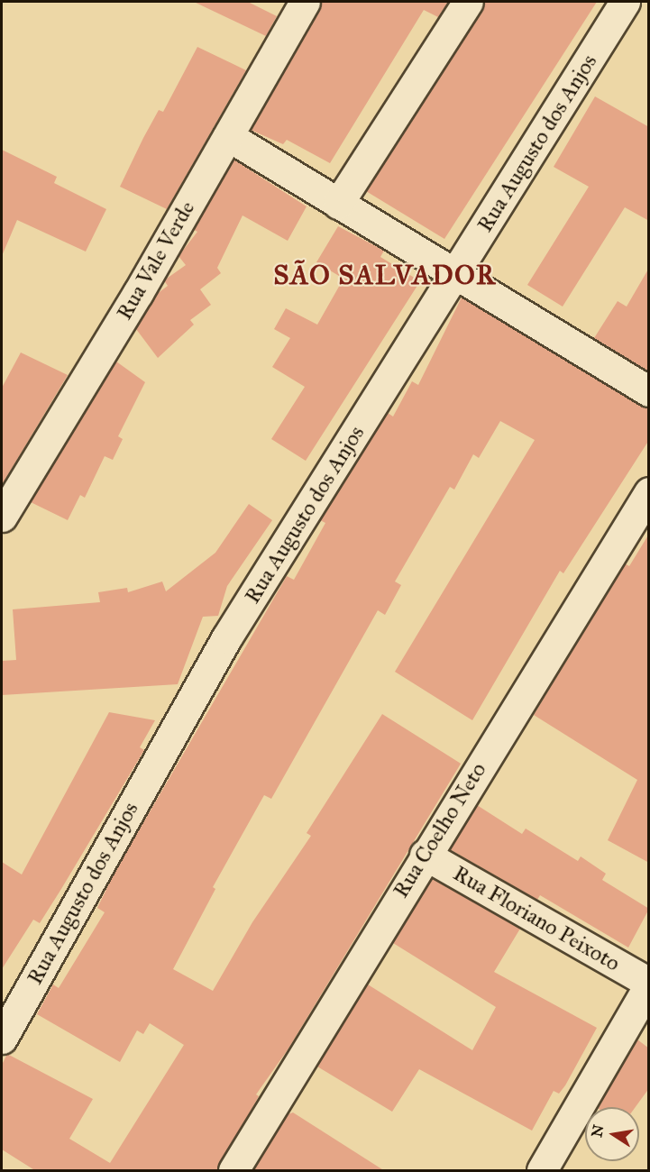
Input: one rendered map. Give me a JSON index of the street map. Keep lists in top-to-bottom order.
{
  "streets": {
    "street": [
      "Rua Augusto dos Anjos",
      "Rua Vale Verde",
      "Rua Coelho Neto",
      "Rua Floriano Peixoto"
    ]
  },
  "crossings": [
    ["Rua Coelho Neto", "Rua Floriano Peixoto"]
  ],
  "districts": ["SÃO SALVADOR"],
  "north": "left"
}
